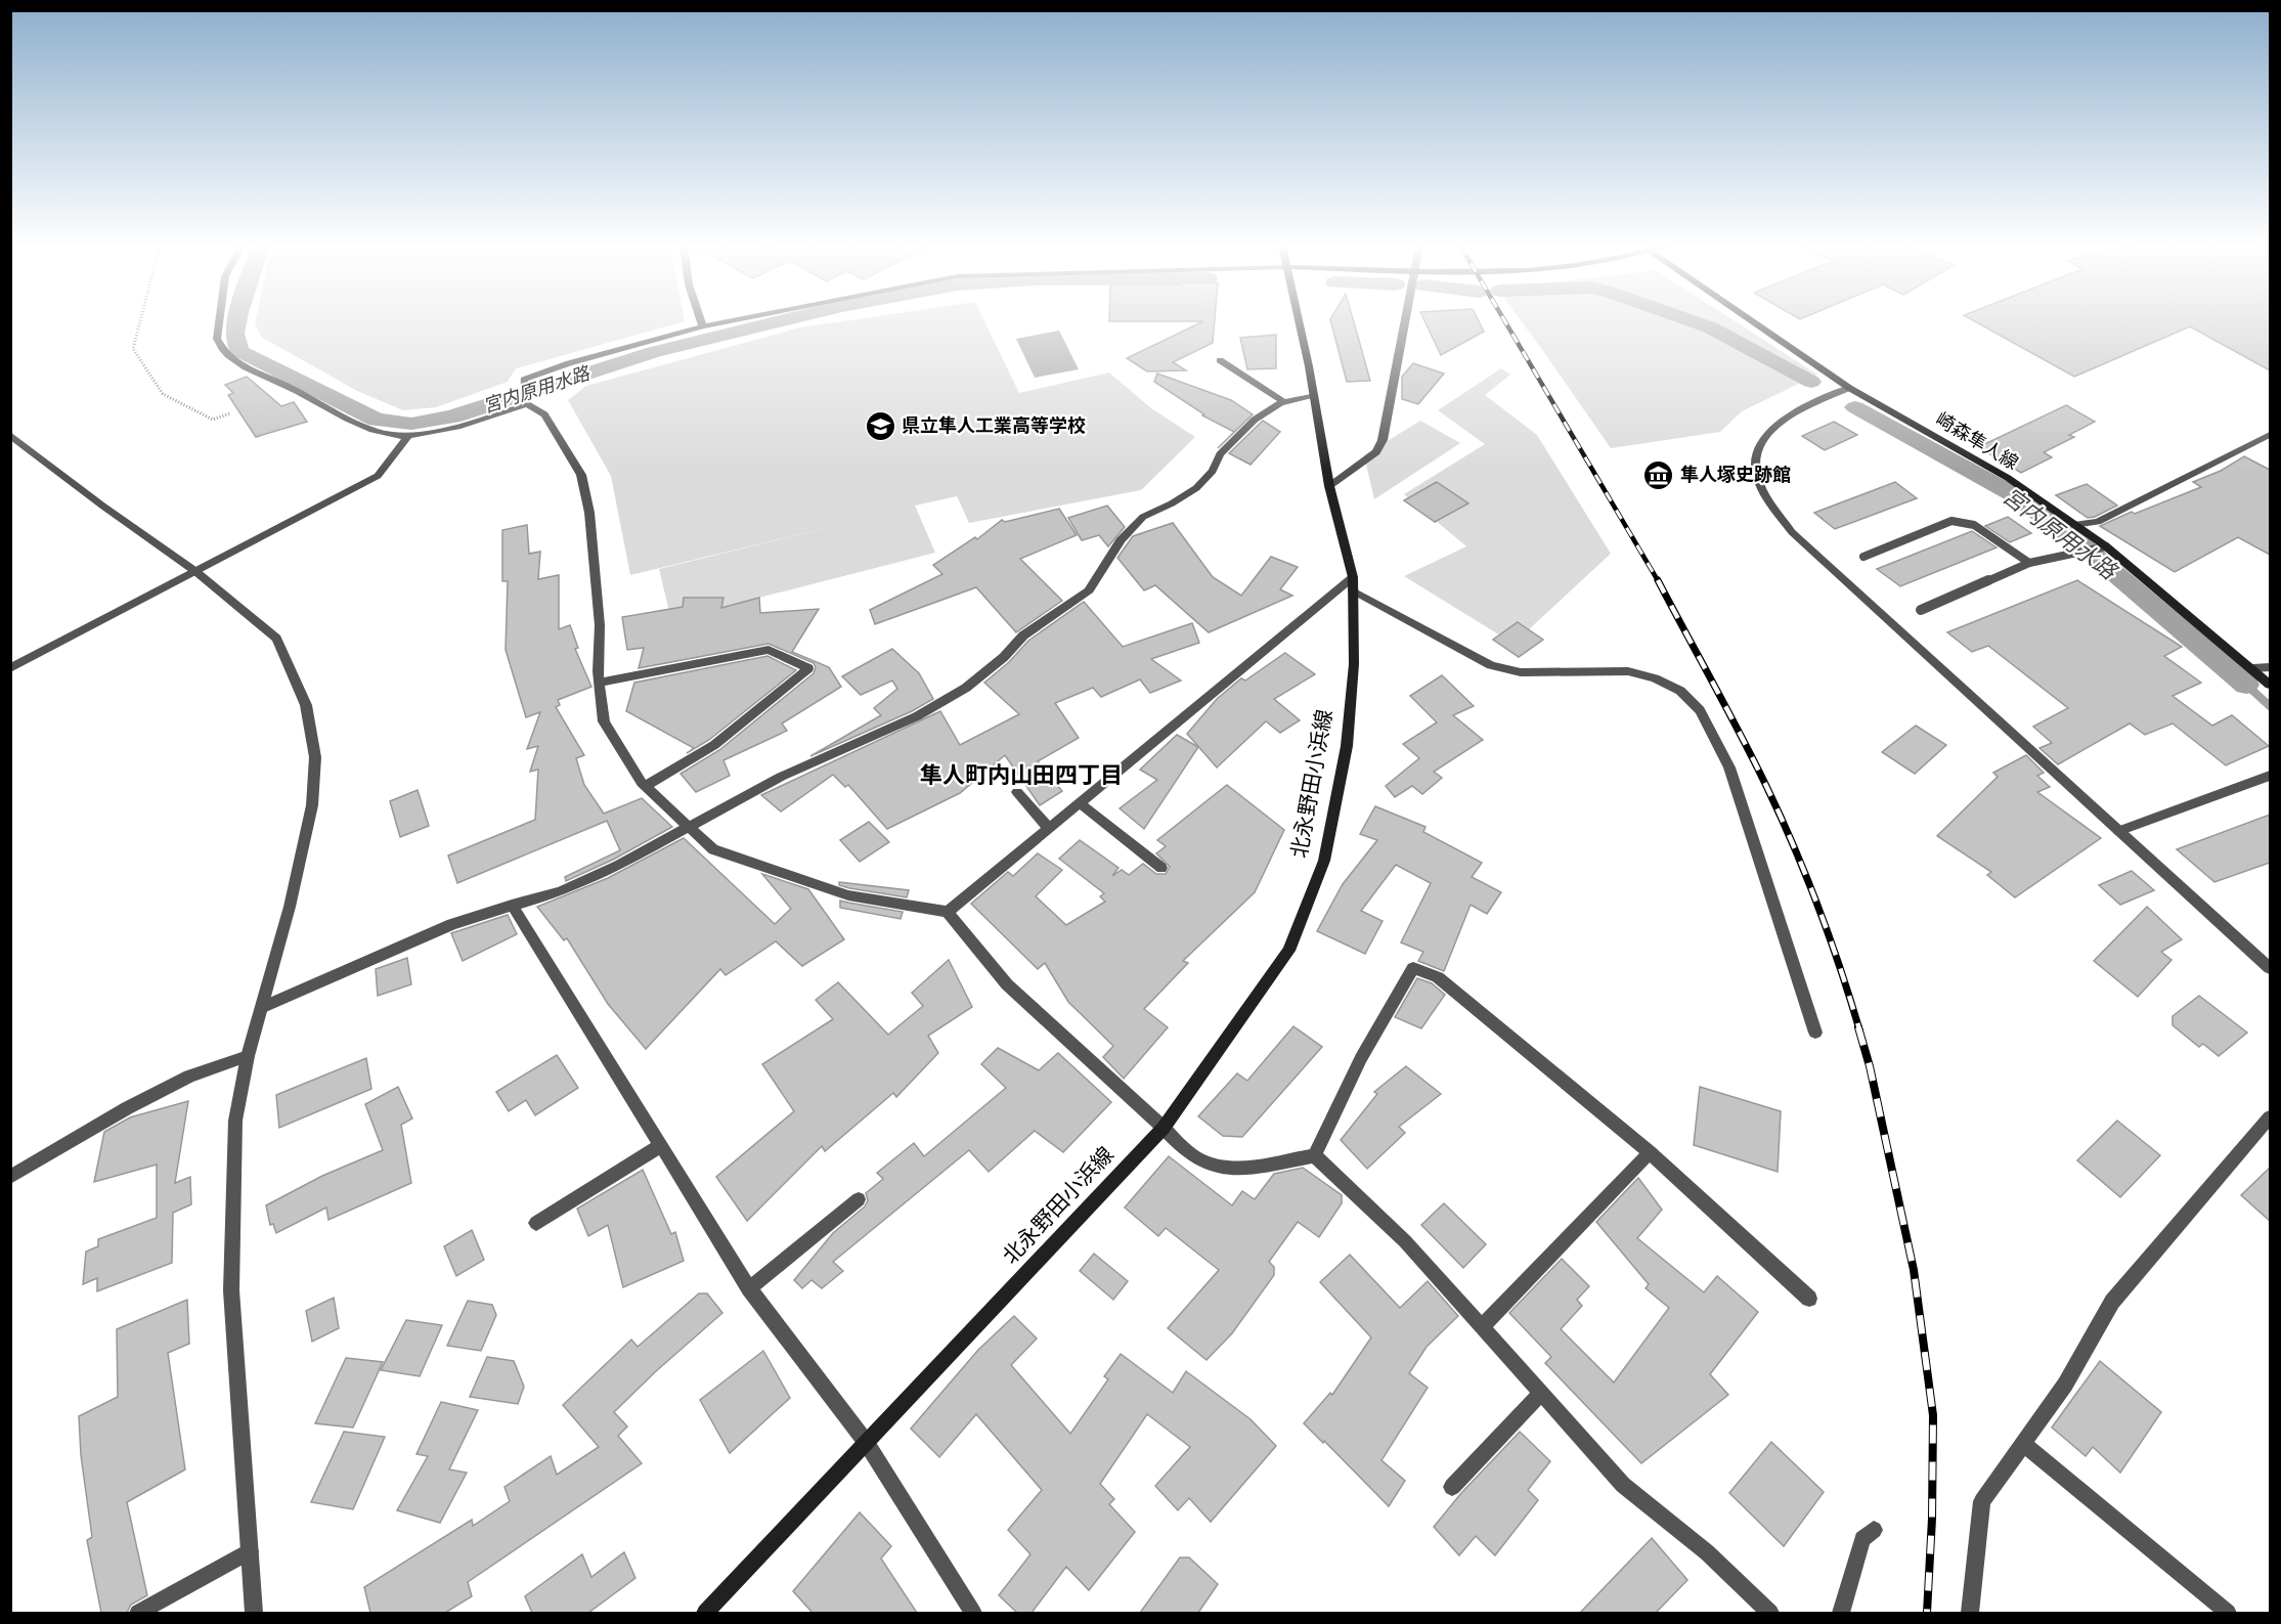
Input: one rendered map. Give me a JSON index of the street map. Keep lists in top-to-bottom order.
{
  "streets": {
    "main road": ["崎森隼人線", "北永野田小浜線"]
  },
  "districts": ["隼人町内山田四丁目"],
  "water": ["宮内原用水路"],
  "places": {
    "school or university": ["県立隼人工業高等学校"],
    "museum": ["隼人塚史跡館"]
  }
}
